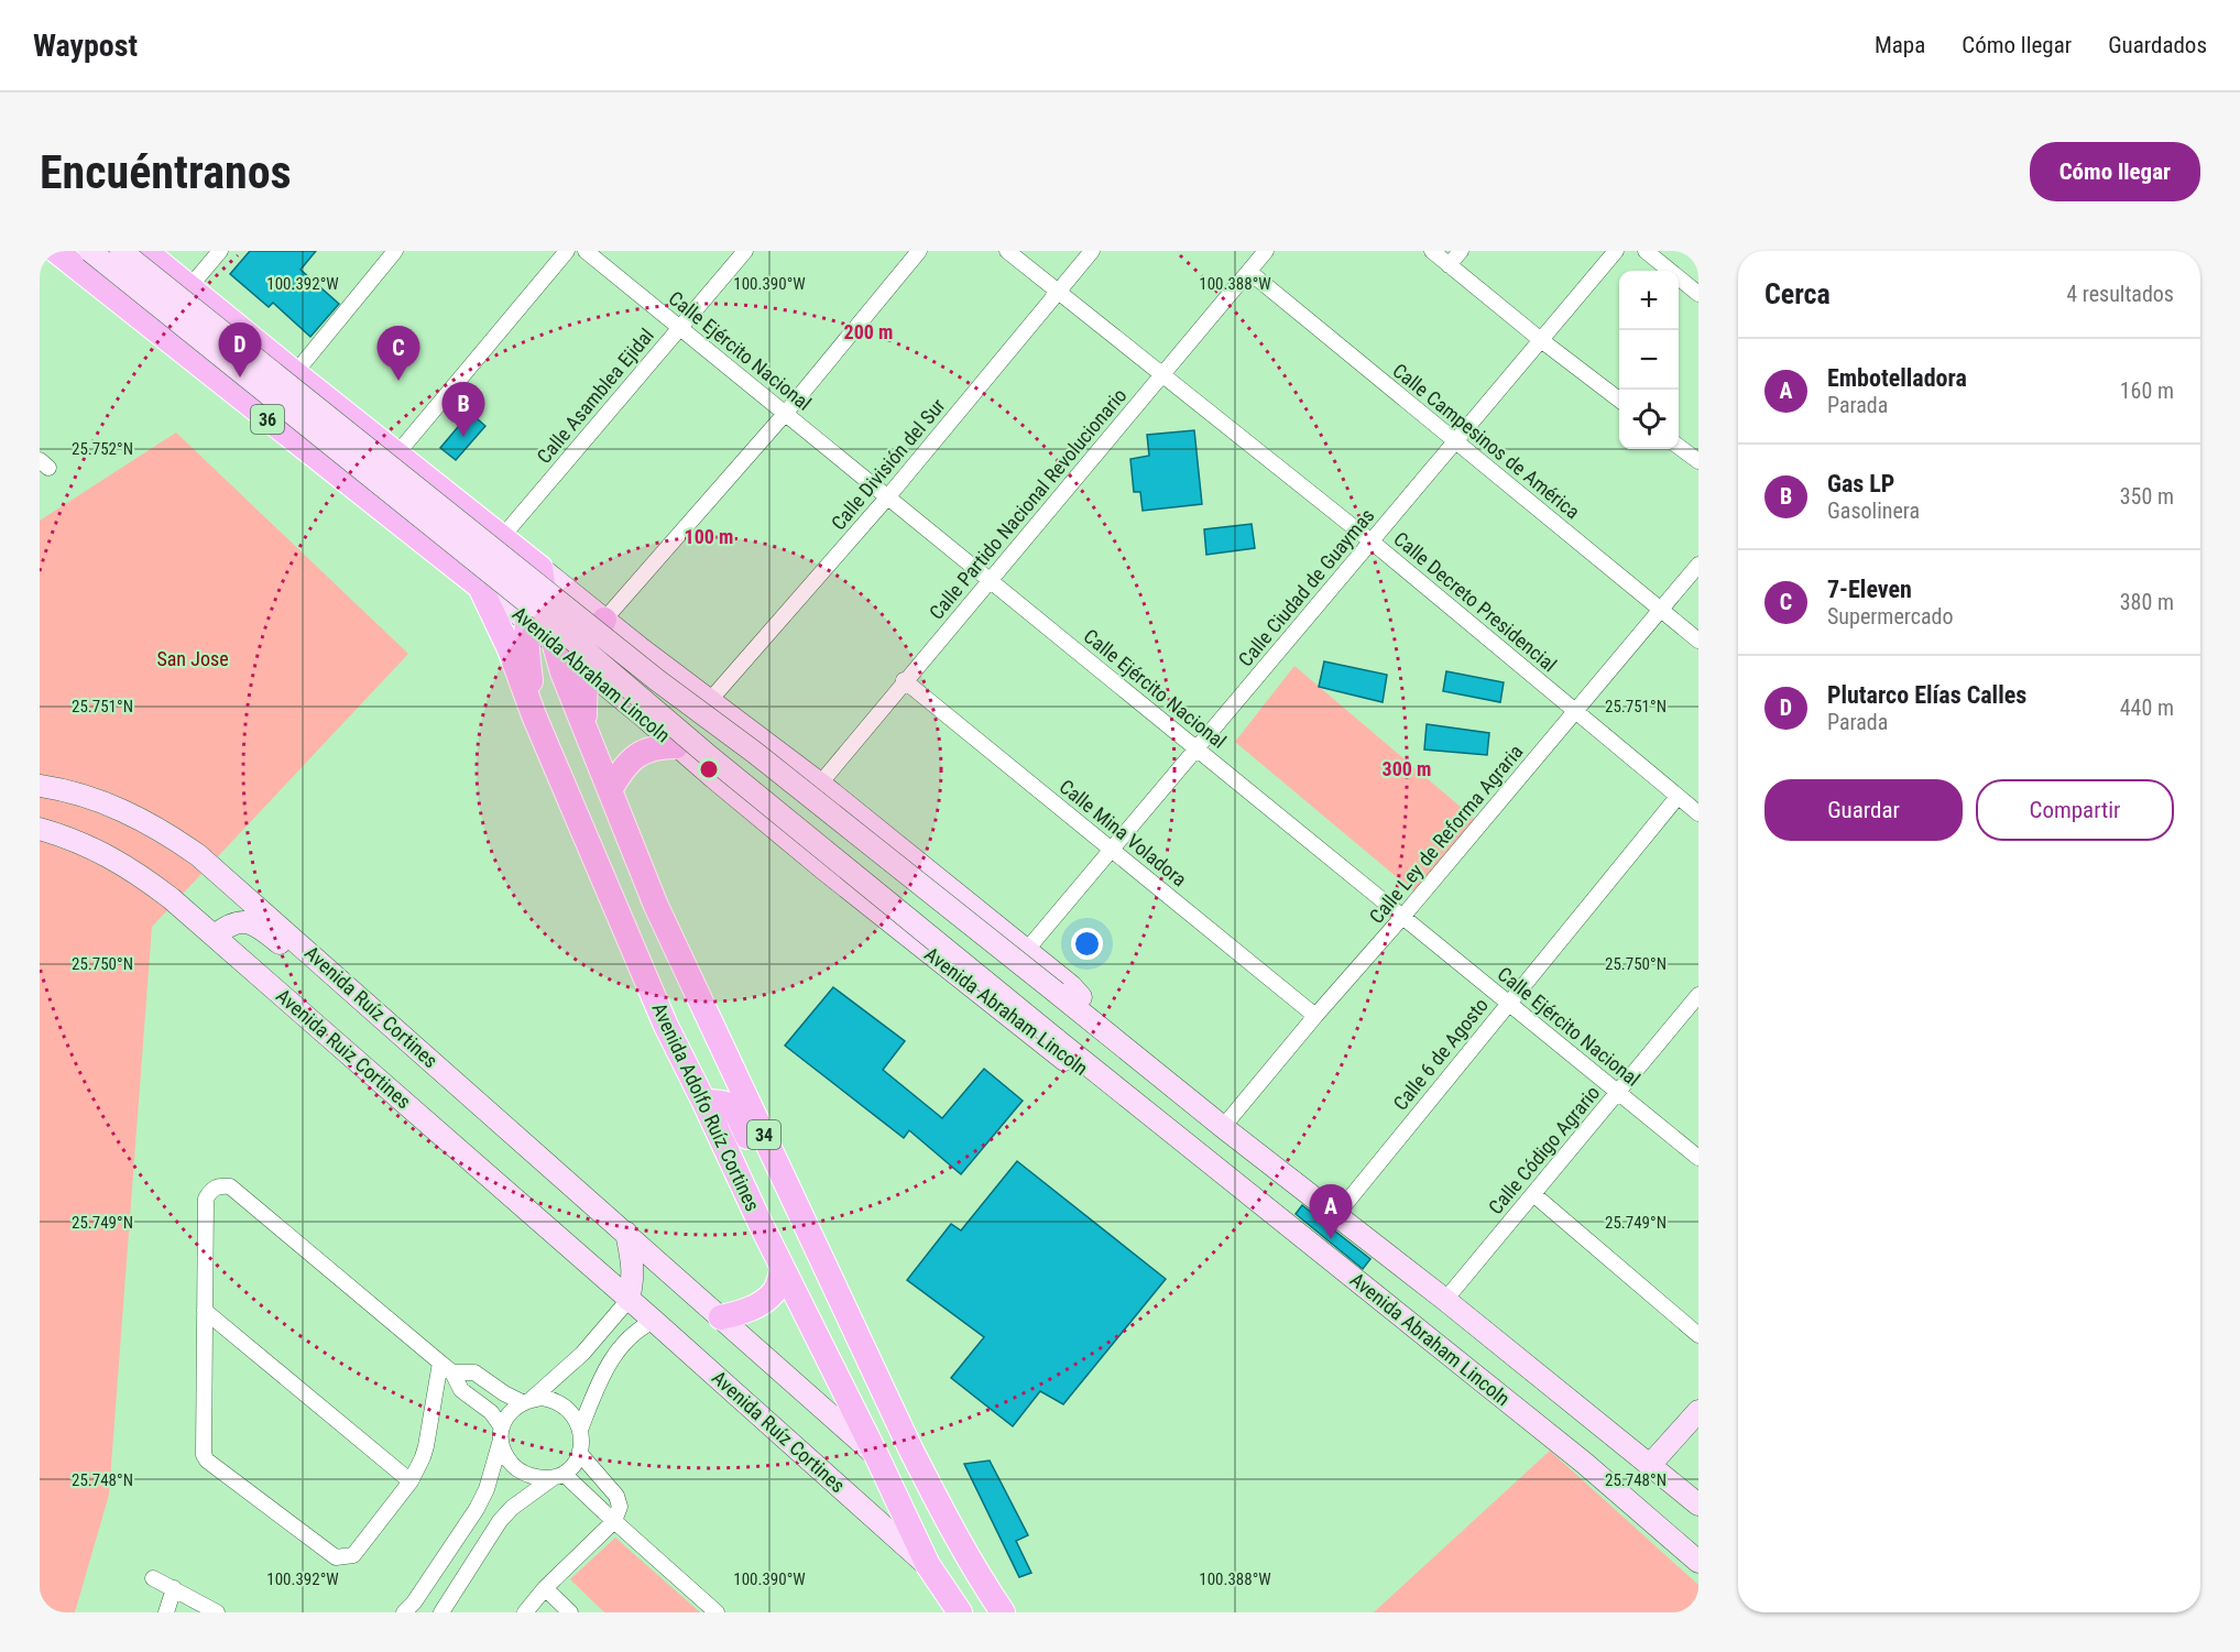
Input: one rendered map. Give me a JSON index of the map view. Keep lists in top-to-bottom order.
{
  "streets": {
    "main road": [
      "36",
      "Avenida Abraham Lincoln",
      "Avenida Ruíz Cortines",
      "Avenida Ruiz Cortines",
      "Avenida Adolfo Ruíz Cortines",
      "34"
    ],
    "street": [
      "Calle Ejército Nacional",
      "Calle Asamblea Ejidal",
      "Calle Campesinos de América",
      "Calle División del Sur",
      "Calle Partido Nacional Revolucionario",
      "Calle Ciudad de Guaymas",
      "Calle Decreto Presidencial",
      "Calle Mina Voladora",
      "Calle Ley de Reforma Agraria",
      "Calle 6 de Agosto",
      "Calle Código Agrario"
    ]
  },
  "crossings": [
    ["Calle Ejército Nacional", "Calle Asamblea Ejidal"],
    ["Calle Ejército Nacional", "Calle División del Sur"],
    ["Calle Ejército Nacional", "Calle Partido Nacional Revolucionario"],
    ["Calle Ejército Nacional", "Calle Ciudad de Guaymas"],
    ["Calle Ejército Nacional", "Calle Ley de Reforma Agraria"],
    ["Calle Ejército Nacional", "Calle 6 de Agosto"],
    ["Calle Ejército Nacional", "Calle Código Agrario"],
    ["Calle Asamblea Ejidal", "36"],
    ["36", "Calle División del Sur"],
    ["36", "Calle Partido Nacional Revolucionario"],
    ["36", "Calle Ciudad de Guaymas"],
    ["36", "Calle Ley de Reforma Agraria"],
    ["36", "Calle 6 de Agosto"],
    ["36", "34"],
    ["36", "Calle Código Agrario"],
    ["Calle Campesinos de América", "Calle Partido Nacional Revolucionario"],
    ["Calle Campesinos de América", "Calle Ciudad de Guaymas"],
    ["Calle Campesinos de América", "Calle Ley de Reforma Agraria"],
    ["Calle División del Sur", "Calle Decreto Presidencial"],
    ["Calle Partido Nacional Revolucionario", "Calle Decreto Presidencial"],
    ["Calle Partido Nacional Revolucionario", "Calle Mina Voladora"],
    ["Calle Ciudad de Guaymas", "Calle Decreto Presidencial"],
    ["Calle Ciudad de Guaymas", "Calle Mina Voladora"],
    ["Calle Decreto Presidencial", "Calle Ley de Reforma Agraria"],
    ["Calle Decreto Presidencial", "Calle 6 de Agosto"],
    ["Avenida Abraham Lincoln", "Avenida Adolfo Ruíz Cortines"],
    ["Avenida Abraham Lincoln", "34"],
    ["Calle Mina Voladora", "Calle Ley de Reforma Agraria"],
    ["Avenida Ruíz Cortines", "Avenida Ruiz Cortines"],
    ["Avenida Ruíz Cortines", "Avenida Adolfo Ruíz Cortines"],
    ["Avenida Adolfo Ruíz Cortines", "34"]
  ],
  "parks": ["San Jose"],
  "page": {
    "header": "Waypost",
    "nav": ["Mapa", "Cómo llegar", "Guardados"],
    "buttons": [
      "Cómo llegar",
      ["Guardar", "Compartir"]
    ],
    "title": "Encuéntranos",
    "heading": ["Cerca", "4 resultados"],
    "map_buttons": ["+", "−"],
    "pins": [
      "D",
      "C",
      "B",
      "A"
    ],
    "list": [
      {
        "mark": "A",
        "name": "Embotelladora",
        "note": "Parada",
        "value": "160 m"
      },
      {
        "mark": "B",
        "name": "Gas LP",
        "note": "Gasolinera",
        "value": "350 m"
      },
      {
        "mark": "C",
        "name": "7-Eleven",
        "note": "Supermercado",
        "value": "380 m"
      },
      {
        "mark": "D",
        "name": "Plutarco Elías Calles",
        "note": "Parada",
        "value": "440 m"
      }
    ]
  },
  "coordinates": [
    "100.392°W",
    "100.390°W",
    "100.388°W",
    "25.752°N",
    "25.751°N",
    "25.750°N",
    "25.749°N",
    "25.748°N"
  ],
  "rings": ["200 m", "100 m", "300 m"]
}
